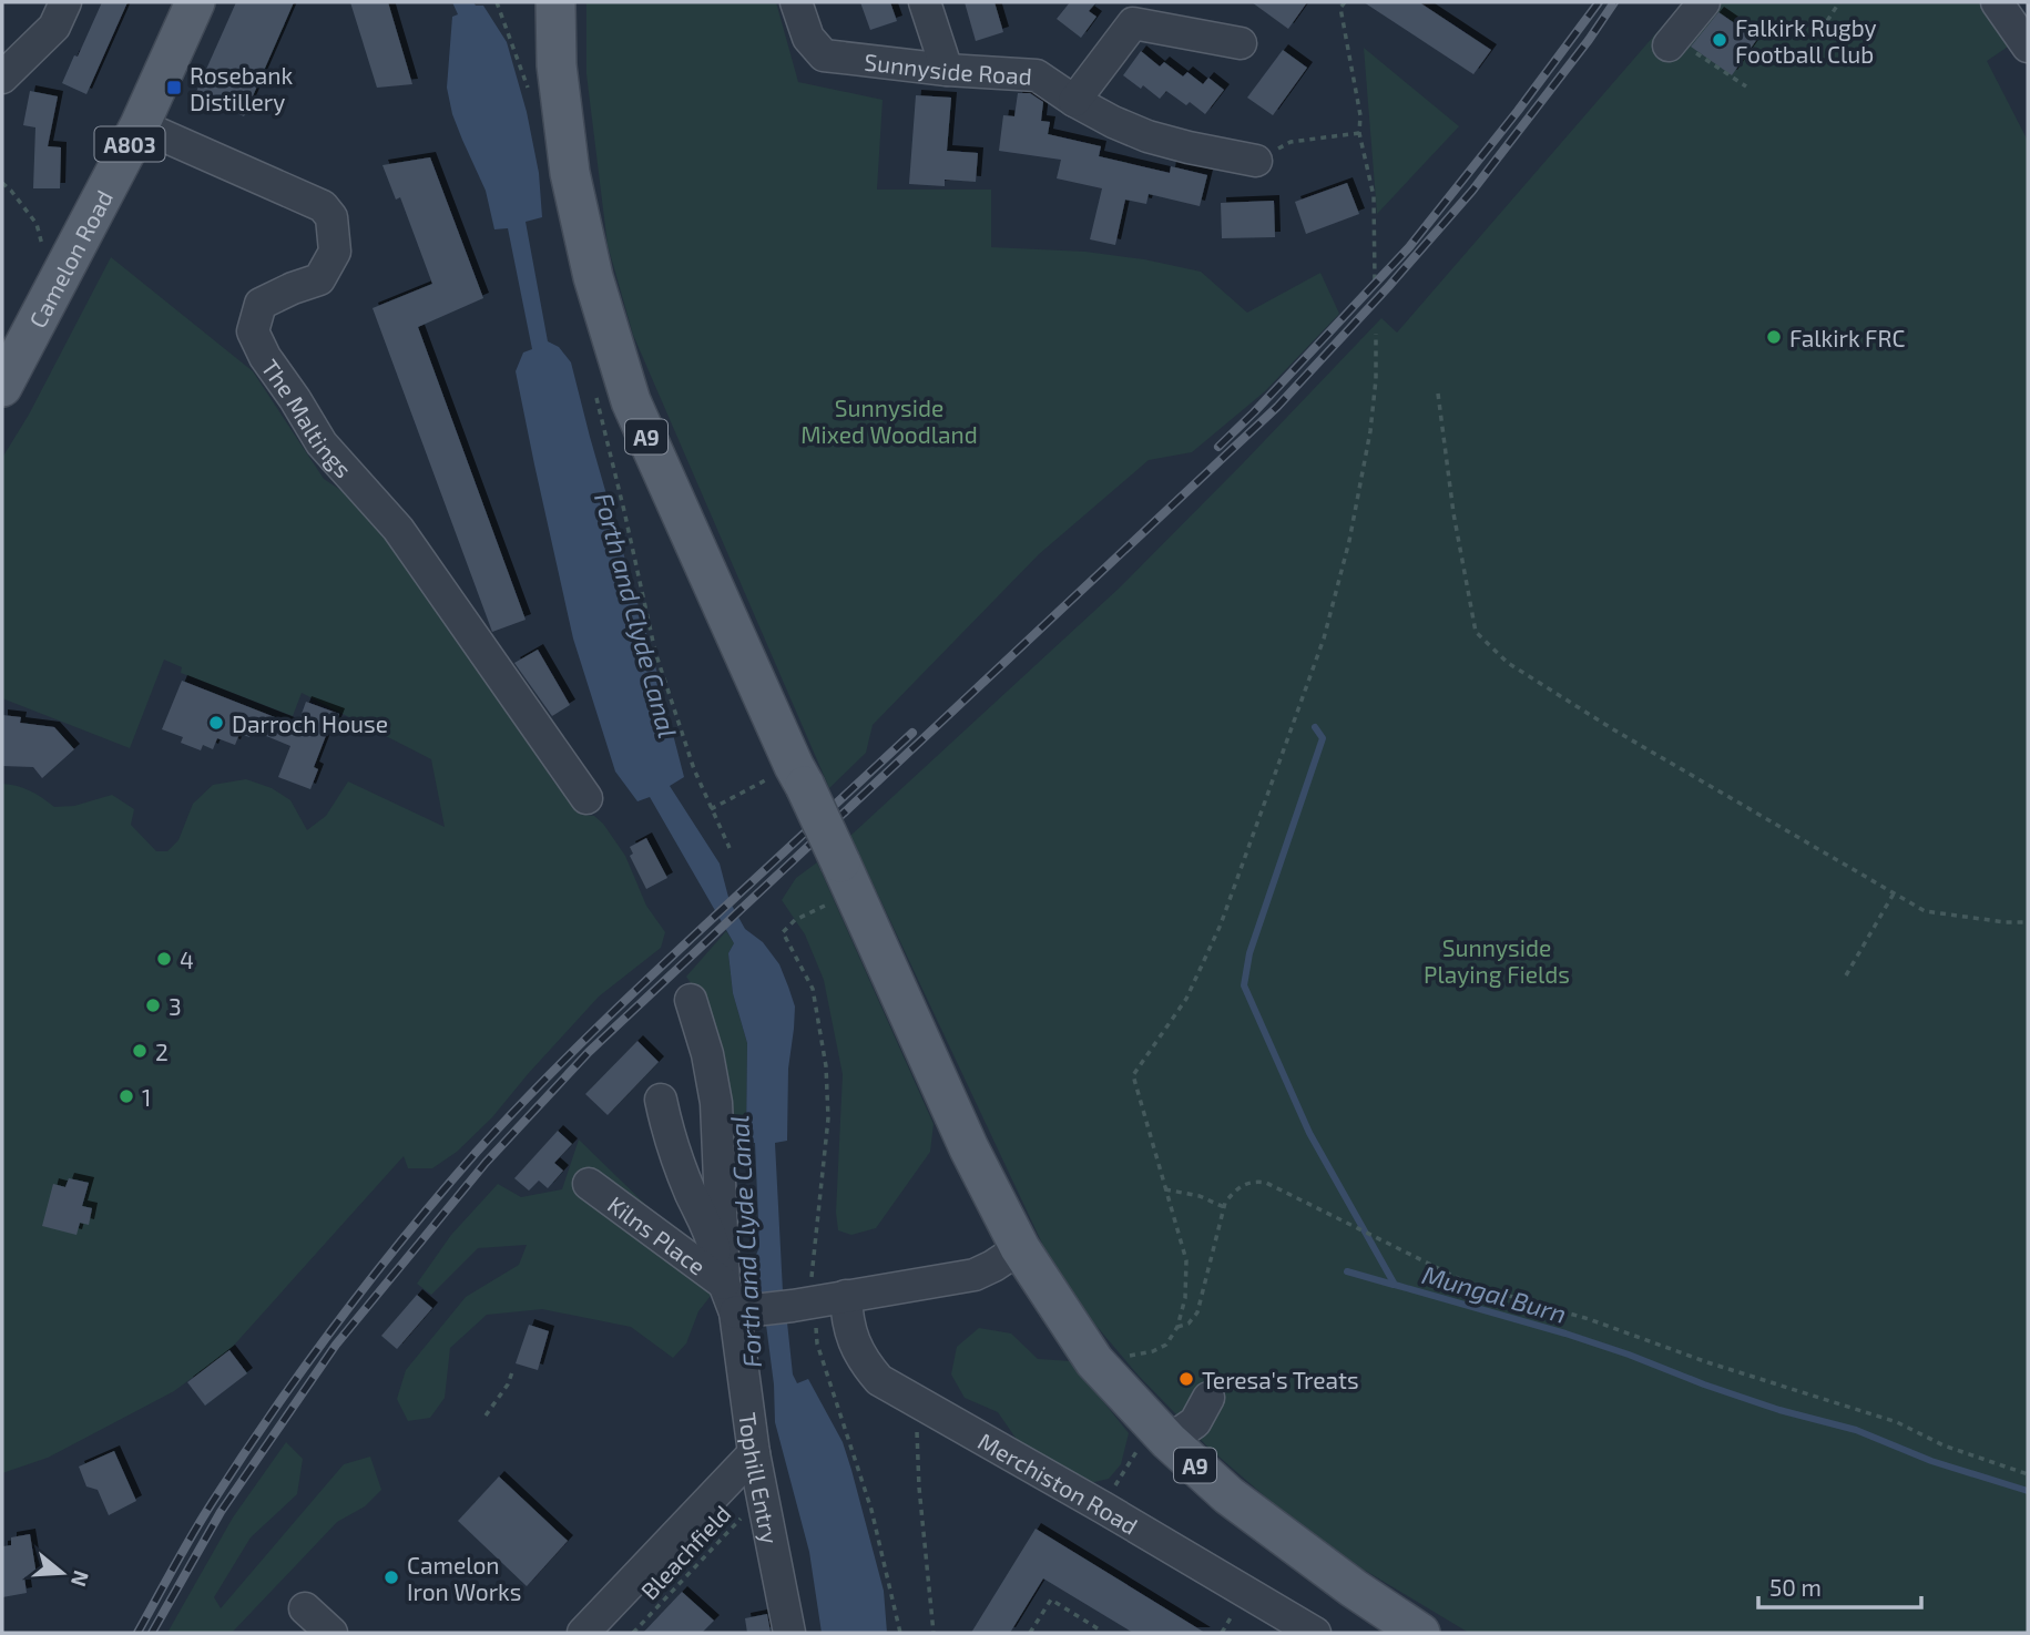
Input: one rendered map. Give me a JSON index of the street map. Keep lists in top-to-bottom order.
{
  "streets": {
    "main road": ["A803", "Camelon Road", "A9"],
    "street": [
      "Sunnyside Road",
      "The Maltings",
      "Kilns Place",
      "Tophill Entry",
      "Merchiston Road"
    ],
    "path": ["Bleachfield"]
  },
  "crossings": [
    ["Camelon Road", "The Maltings"],
    ["Kilns Place", "Tophill Entry"],
    ["Tophill Entry", "Bleachfield"]
  ],
  "water": ["Forth and Clyde Canal", "Mungal Burn"],
  "parks": ["Sunnyside Mixed Woodland", "Sunnyside Playing Fields"],
  "places": {
    "other": [
      "Falkirk Rugby Football Club",
      "Falkirk FRC",
      "Darroch House",
      "4",
      "3",
      "2",
      "1",
      "Teresa's Treats",
      "Camelon Iron Works"
    ],
    "transit": ["Rosebank Distillery"]
  },
  "scale_bar": "50 m",
  "north": "right"
}
